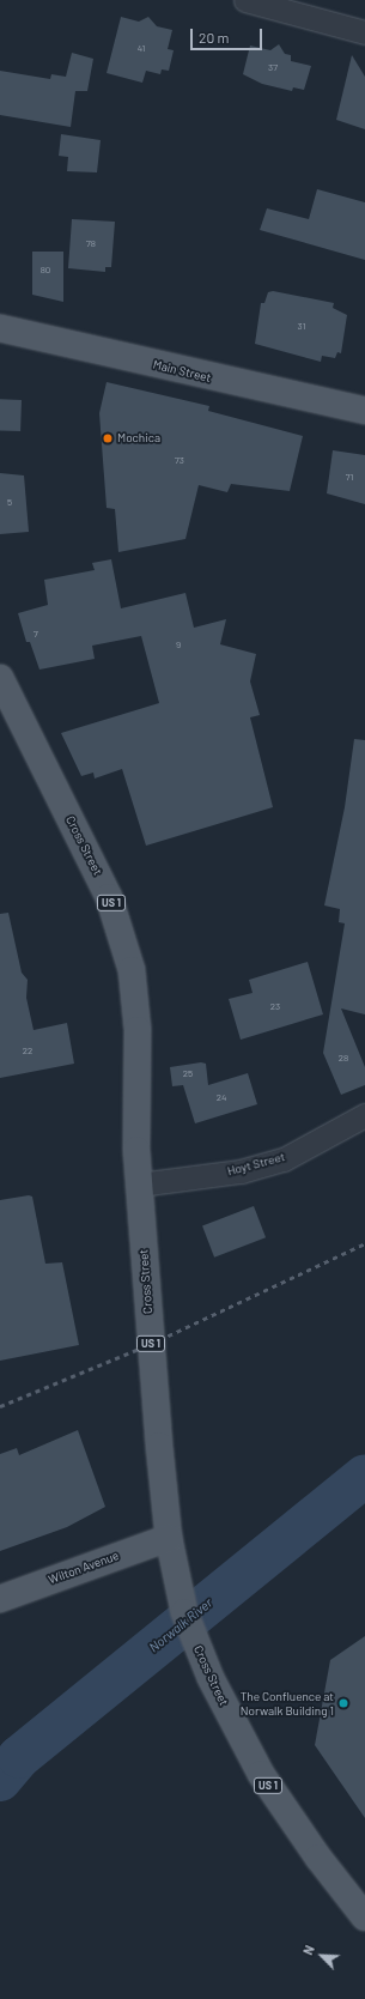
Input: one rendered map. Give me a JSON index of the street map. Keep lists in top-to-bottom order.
{
  "streets": {
    "main road": [
      "Main Street",
      "Cross Street",
      "US 1",
      "Wilton Avenue"
    ],
    "street": ["Hoyt Street"]
  },
  "crossings": [
    ["Cross Street", "Hoyt Street"],
    ["Cross Street", "Wilton Avenue"]
  ],
  "water": ["Norwalk River"],
  "places": ["Mochica", "The Confluence at Norwalk Building 1"],
  "house_numbers": [
    "41",
    "37",
    "78",
    "80",
    "31",
    "73",
    "71",
    "5",
    "7",
    "9",
    "23",
    "22",
    "28",
    "25",
    "24"
  ],
  "scale_bar": "20 m",
  "north": "top left"
}
